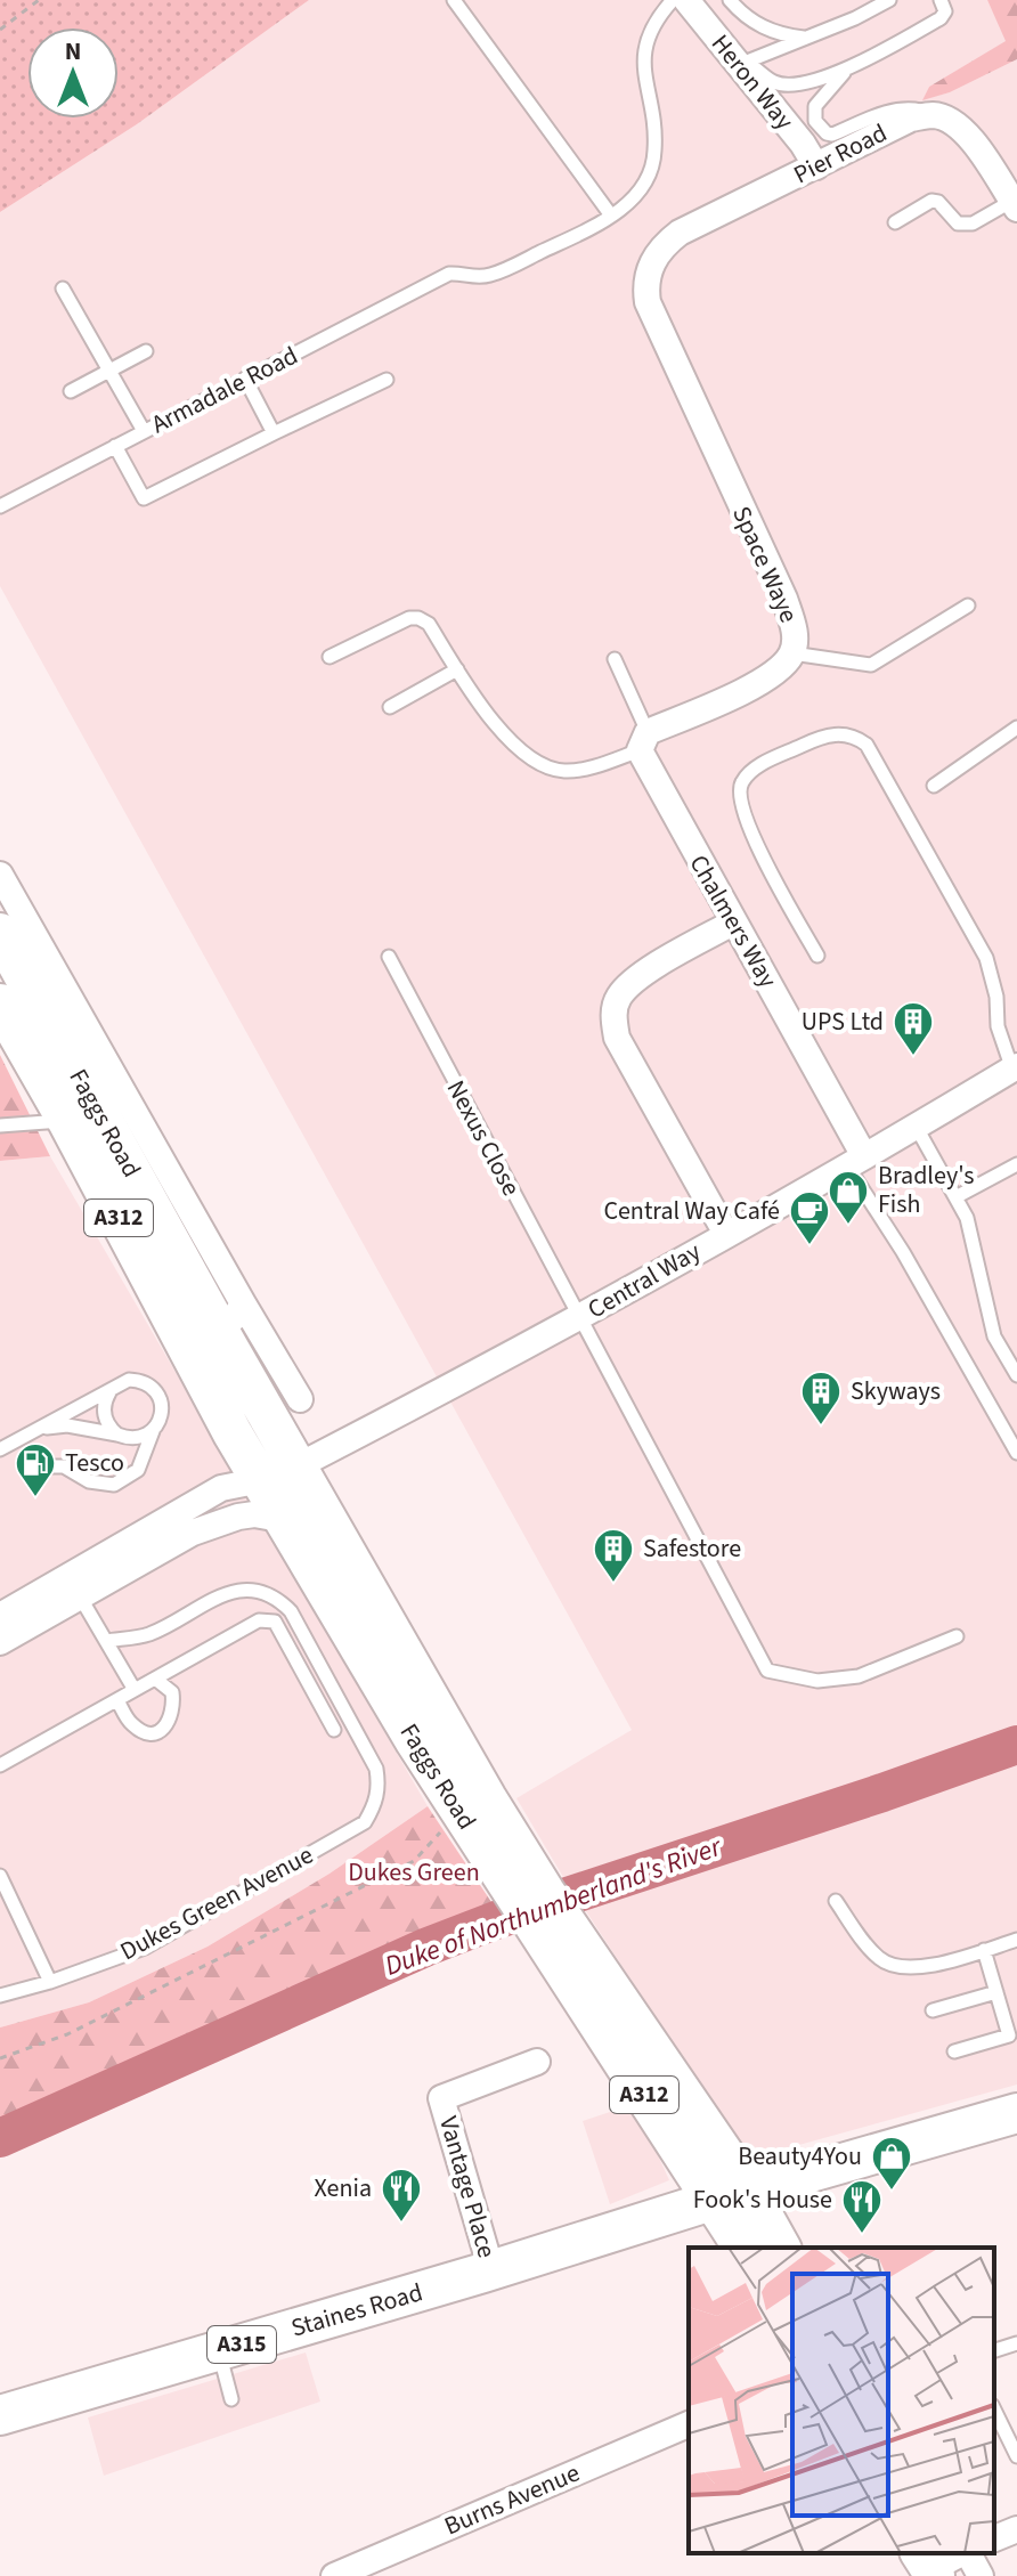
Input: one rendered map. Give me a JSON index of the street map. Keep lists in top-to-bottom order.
{
  "streets": {
    "main road": [
      "Faggs Road",
      "A312",
      "Staines Road",
      "A315"
    ],
    "street": [
      "Heron Way",
      "Pier Road",
      "Space Waye",
      "Chalmers Way",
      "Central Way",
      "Vantage Place",
      "Burns Avenue"
    ],
    "lane": ["Armadale Road", "Nexus Close", "Dukes Green Avenue"]
  },
  "crossings": [
    ["Heron Way", "Pier Road"],
    ["Pier Road", "Space Waye"],
    ["Space Waye", "Chalmers Way"],
    ["Chalmers Way", "Central Way"],
    ["Faggs Road", "A312"],
    ["Faggs Road", "Central Way"],
    ["Faggs Road", "Staines Road"],
    ["Faggs Road", "A315"],
    ["Nexus Close", "Central Way"],
    ["A312", "Staines Road"],
    ["A312", "A315"],
    ["Vantage Place", "Staines Road"],
    ["Staines Road", "A315"]
  ],
  "water": ["Duke of Northumberland's River"],
  "parks": ["Dukes Green"],
  "places": {
    "building": ["UPS Ltd", "Skyways", "Safestore"],
    "shop": ["Bradley's Fish", "Beauty4You"],
    "cafe": ["Central Way Café"],
    "fuel station": ["Tesco"],
    "restaurant": ["Xenia", "Fook's House"]
  },
  "north": "top"
}
